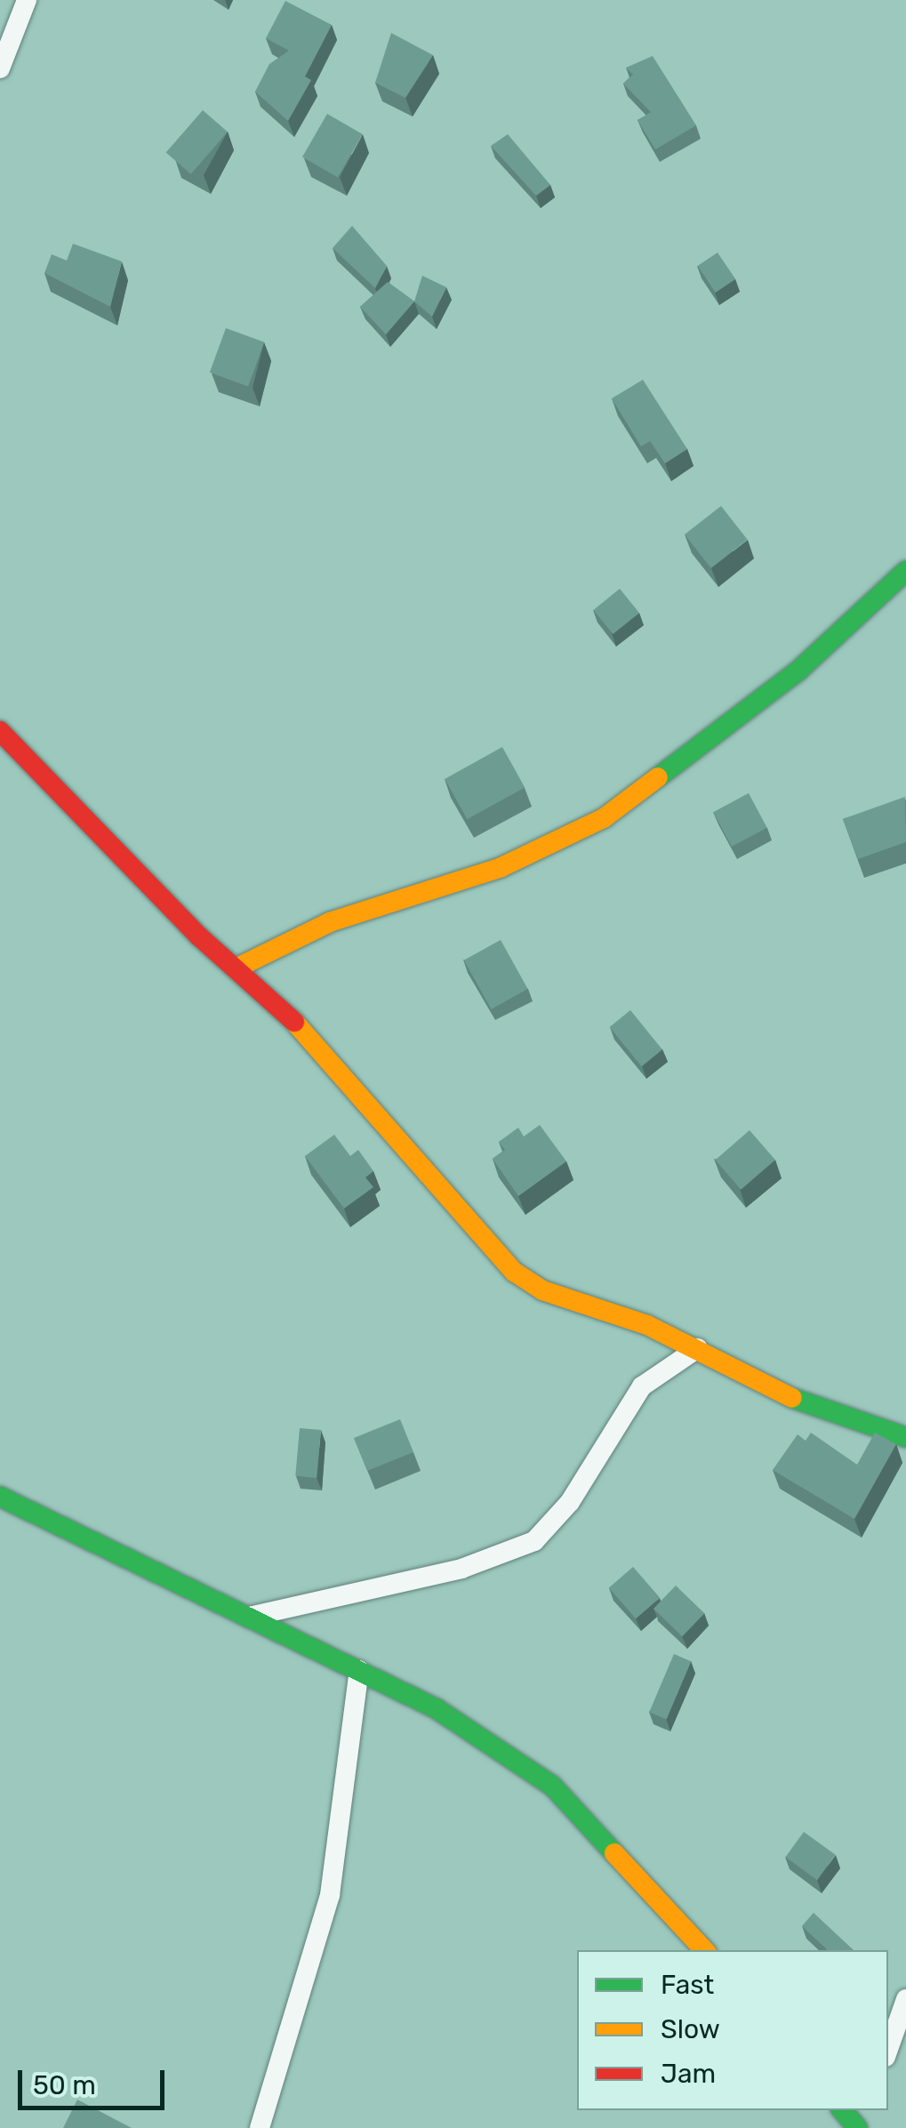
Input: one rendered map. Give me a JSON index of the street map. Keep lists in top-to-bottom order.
{
  "legend": ["Fast", "Slow", "Jam"],
  "scale_bar": "50 m"
}
